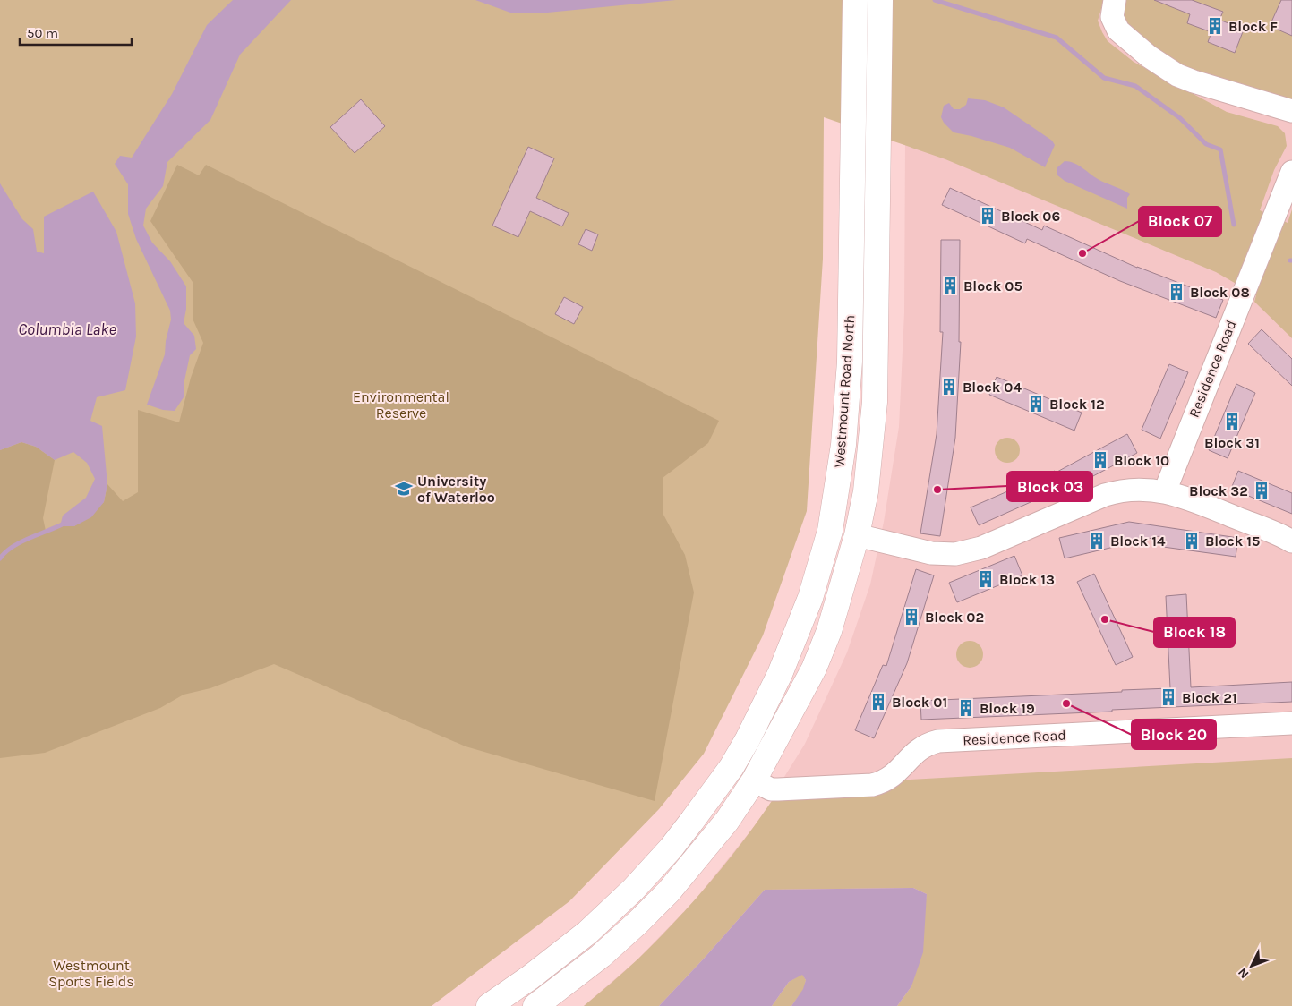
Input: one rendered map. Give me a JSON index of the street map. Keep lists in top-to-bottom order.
{
  "streets": {
    "main road": ["Westmount Road North"],
    "street": ["Residence Road"]
  },
  "crossings": [
    ["Residence Road", "Westmount Road North"]
  ],
  "water": ["Columbia Lake"],
  "parks": ["Environmental Reserve", "Westmount Sports Fields"],
  "places": {
    "building": [
      "Block F",
      "Block 06",
      "Block 05",
      "Block 08",
      "Block 04",
      "Block 12",
      "Block 31",
      "Block 10",
      "Block 32",
      "Block 14",
      "Block 15",
      "Block 13",
      "Block 02",
      "Block 21",
      "Block 01",
      "Block 19"
    ],
    "other": [
      "Block 07",
      "Block 03",
      "Block 18",
      "Block 20"
    ],
    "school or university": ["University of Waterloo"]
  },
  "scale_bar": "50 m",
  "north": "bottom left"
}
